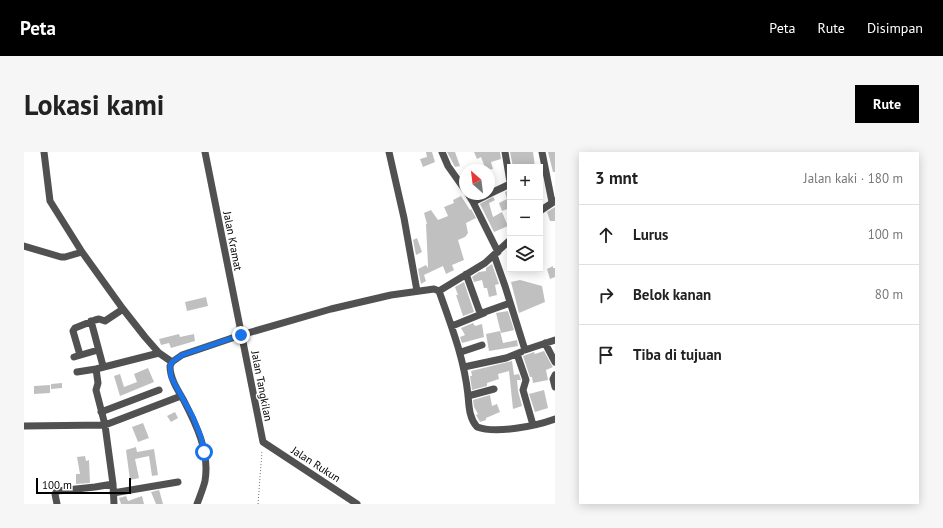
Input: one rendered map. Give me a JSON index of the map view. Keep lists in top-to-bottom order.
{
  "streets": {
    "street": ["Jalan Kramat", "Jalan Tangkilan", "Jalan Rukun"]
  },
  "crossings": [
    ["Jalan Kramat", "Jalan Tangkilan"],
    ["Jalan Tangkilan", "Jalan Rukun"]
  ],
  "scale_bar": "100 m",
  "north": "top left",
  "page": {
    "header": "Peta",
    "nav": ["Peta", "Rute", "Disimpan"],
    "buttons": "Rute",
    "title": "Lokasi kami",
    "heading": ["3 mnt", "Jalan kaki · 180 m"],
    "map_buttons": ["+", "−"],
    "list": [
      ["Lurus", "100 m"],
      ["Belok kanan", "80 m"],
      "Tiba di tujuan"
    ],
    "scale": "100 m"
  }
}
